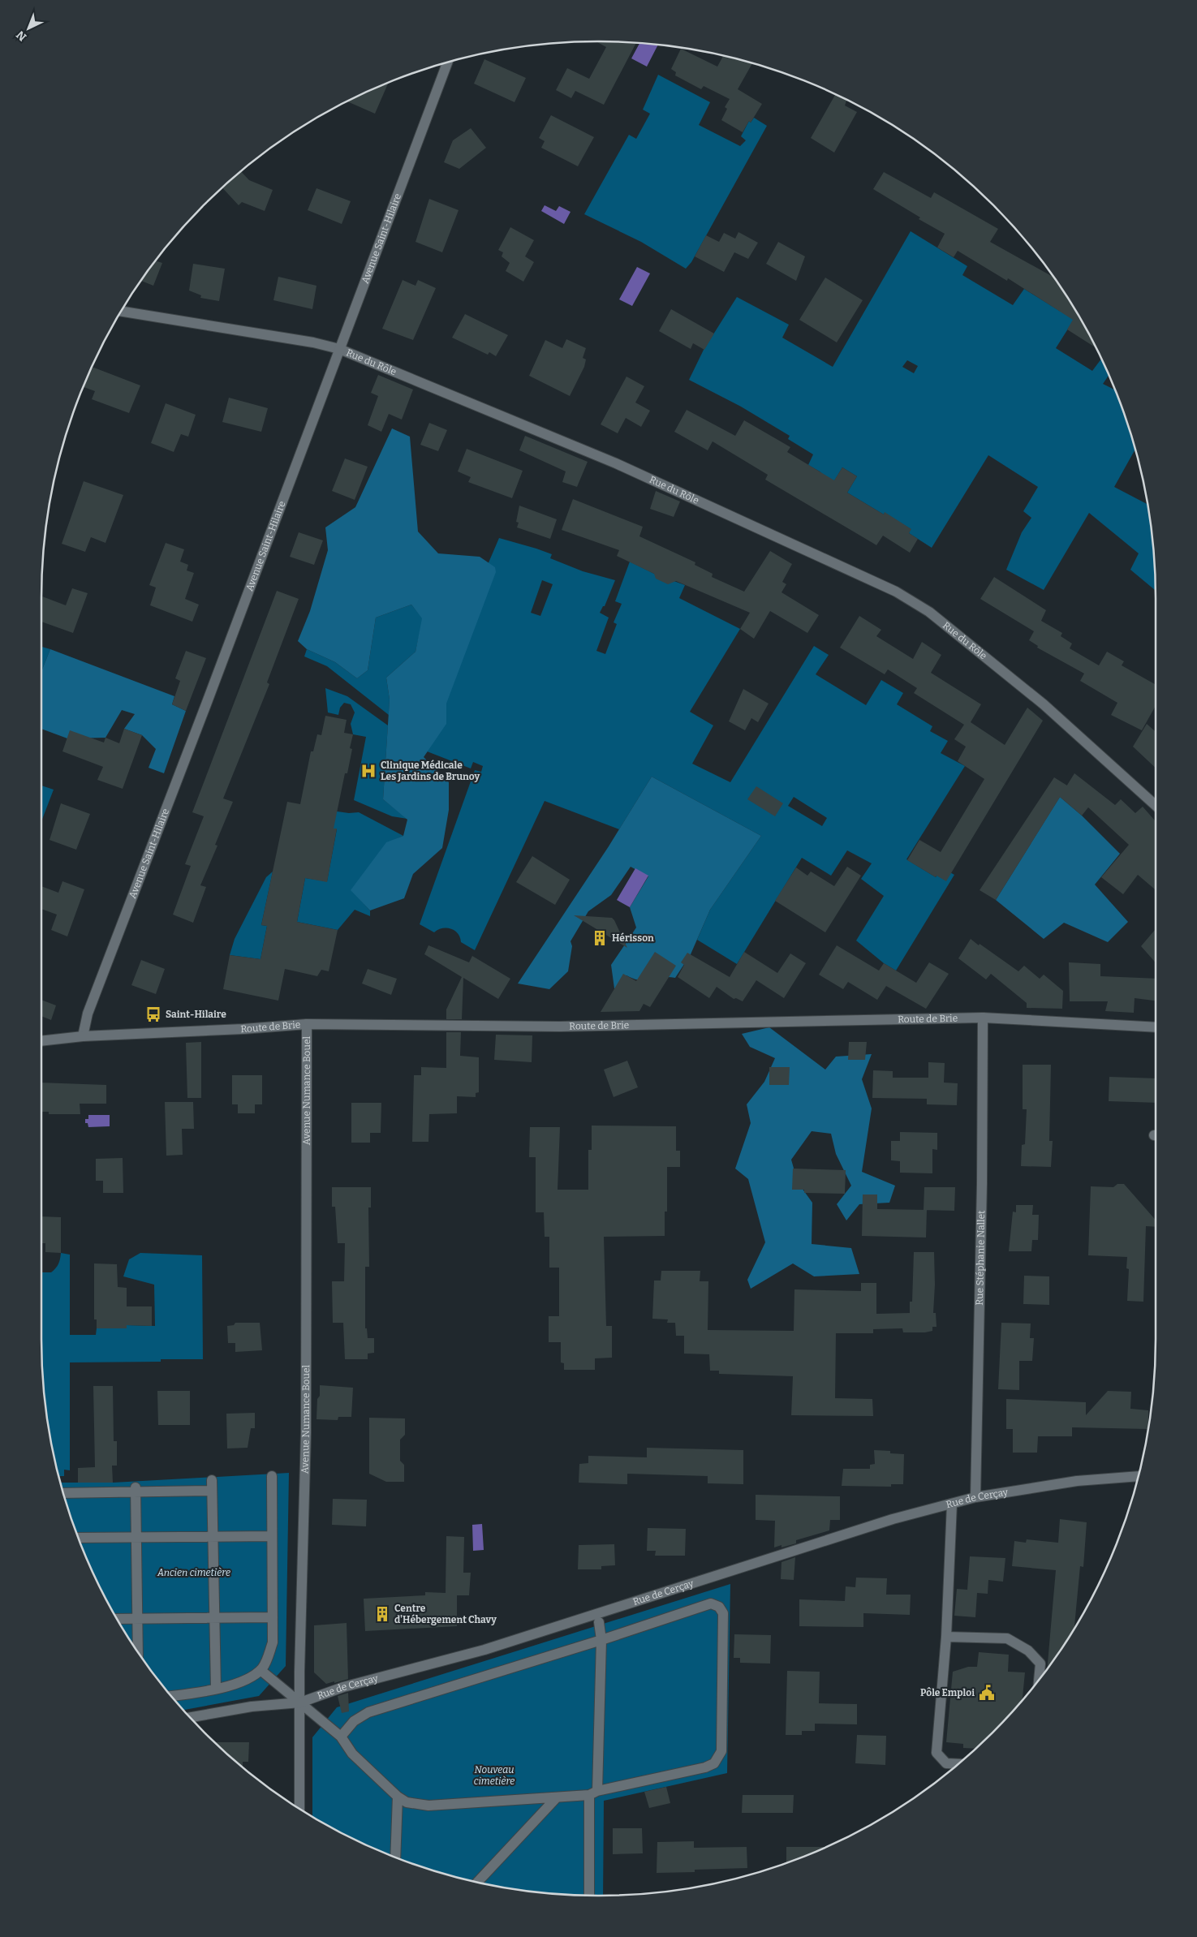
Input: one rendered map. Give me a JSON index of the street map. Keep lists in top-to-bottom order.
{
  "streets": {
    "street": [
      "Avenue Saint-Hilaire",
      "Rue du Rôle",
      "Route de Brie",
      "Avenue Numance Bouel",
      "Rue Stéphanie Nallet",
      "Rue de Cerçay"
    ]
  },
  "crossings": [
    ["Avenue Saint-Hilaire", "Rue du Rôle"],
    ["Avenue Saint-Hilaire", "Route de Brie"],
    ["Route de Brie", "Avenue Numance Bouel"],
    ["Route de Brie", "Rue Stéphanie Nallet"],
    ["Avenue Numance Bouel", "Rue de Cerçay"],
    ["Rue Stéphanie Nallet", "Rue de Cerçay"]
  ],
  "parks": ["Ancien cimetière", "Nouveau cimetière"],
  "places": {
    "hospital": ["Clinique Médicale Les Jardins de Brunoy"],
    "building": ["Hérisson", "Centre d'Hébergement Chavy"],
    "bus stop": ["Saint-Hilaire"],
    "public building": ["Pôle Emploi"]
  },
  "north": "bottom left"
}
